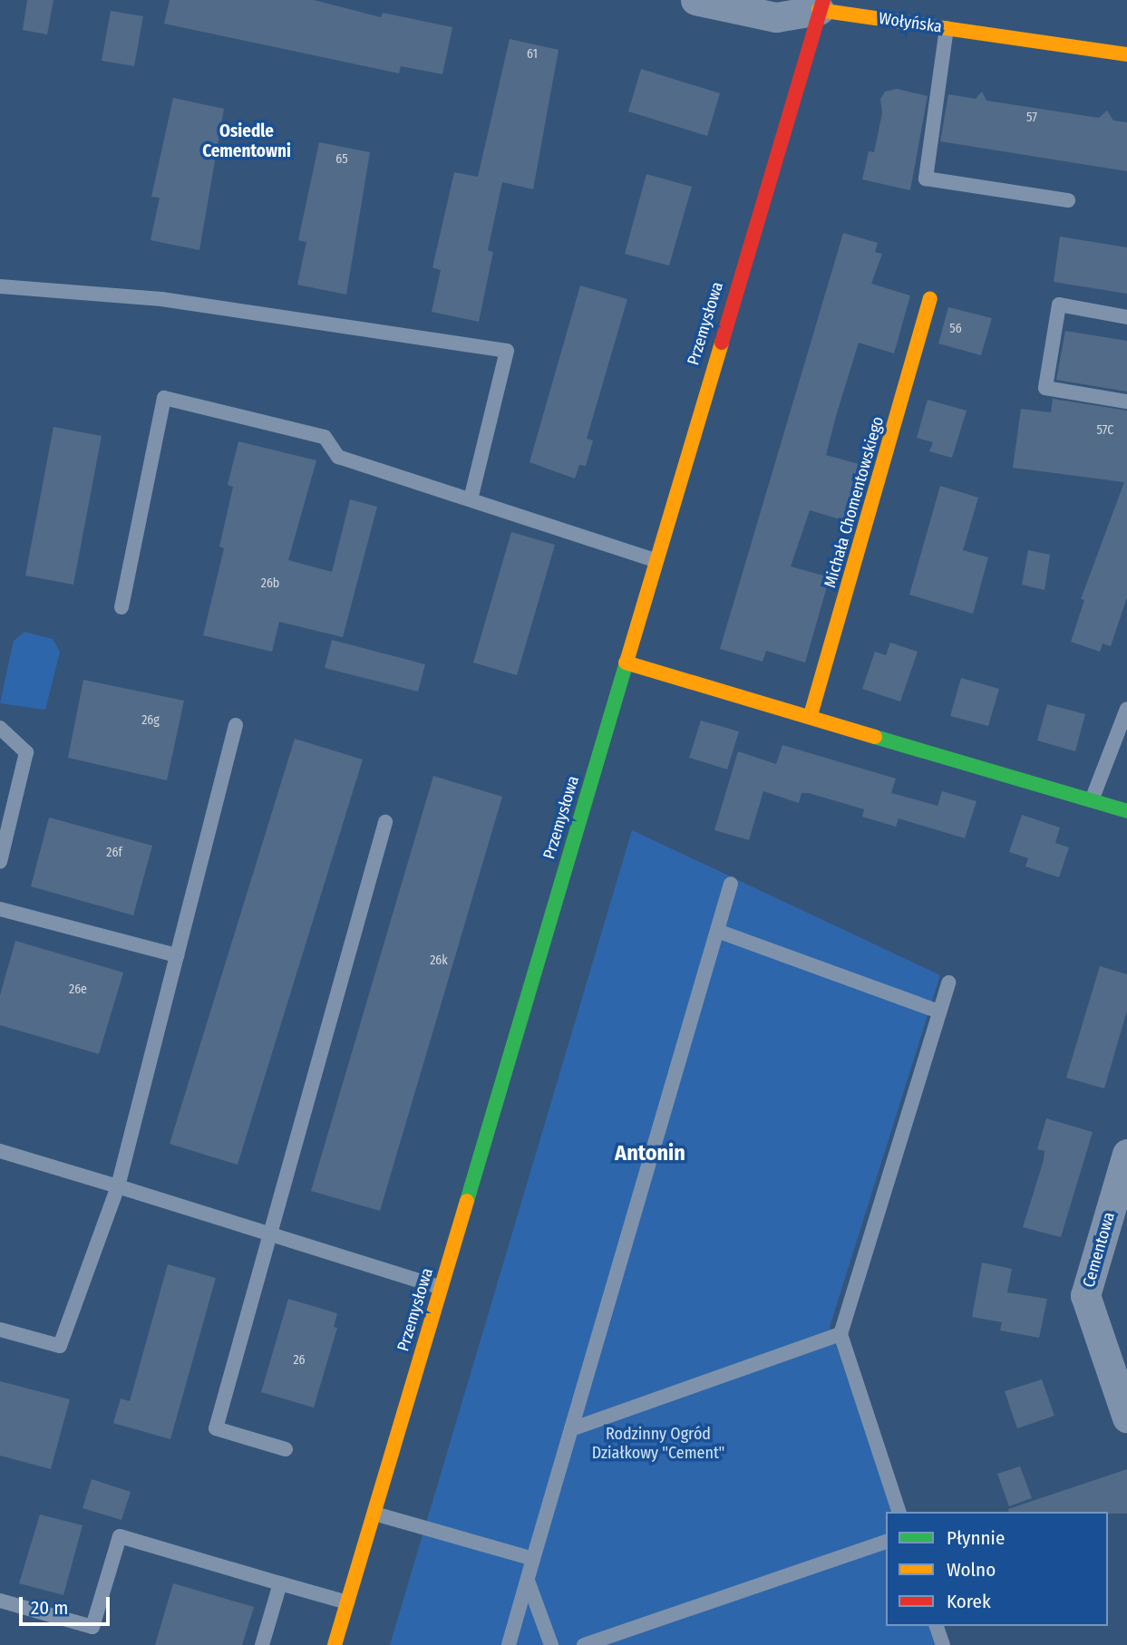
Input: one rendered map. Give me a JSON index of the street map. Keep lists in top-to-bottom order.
{
  "streets": {
    "main road": ["Wołyńska", "Przemysłowa", "Michała Chomentowskiego"],
    "street": ["Cementowa"]
  },
  "crossings": [
    ["Wołyńska", "Przemysłowa"]
  ],
  "districts": ["Osiedle Cementowni", "Antonin"],
  "parks": ["Rodzinny Ogród Działkowy \"Cement\""],
  "house_numbers": [
    "61",
    "57",
    "65",
    "56",
    "57C",
    "26b",
    "26g",
    "26f",
    "26k",
    "26e",
    "26"
  ],
  "legend": ["Płynnie", "Wolno", "Korek"],
  "scale_bar": "20 m"
}
